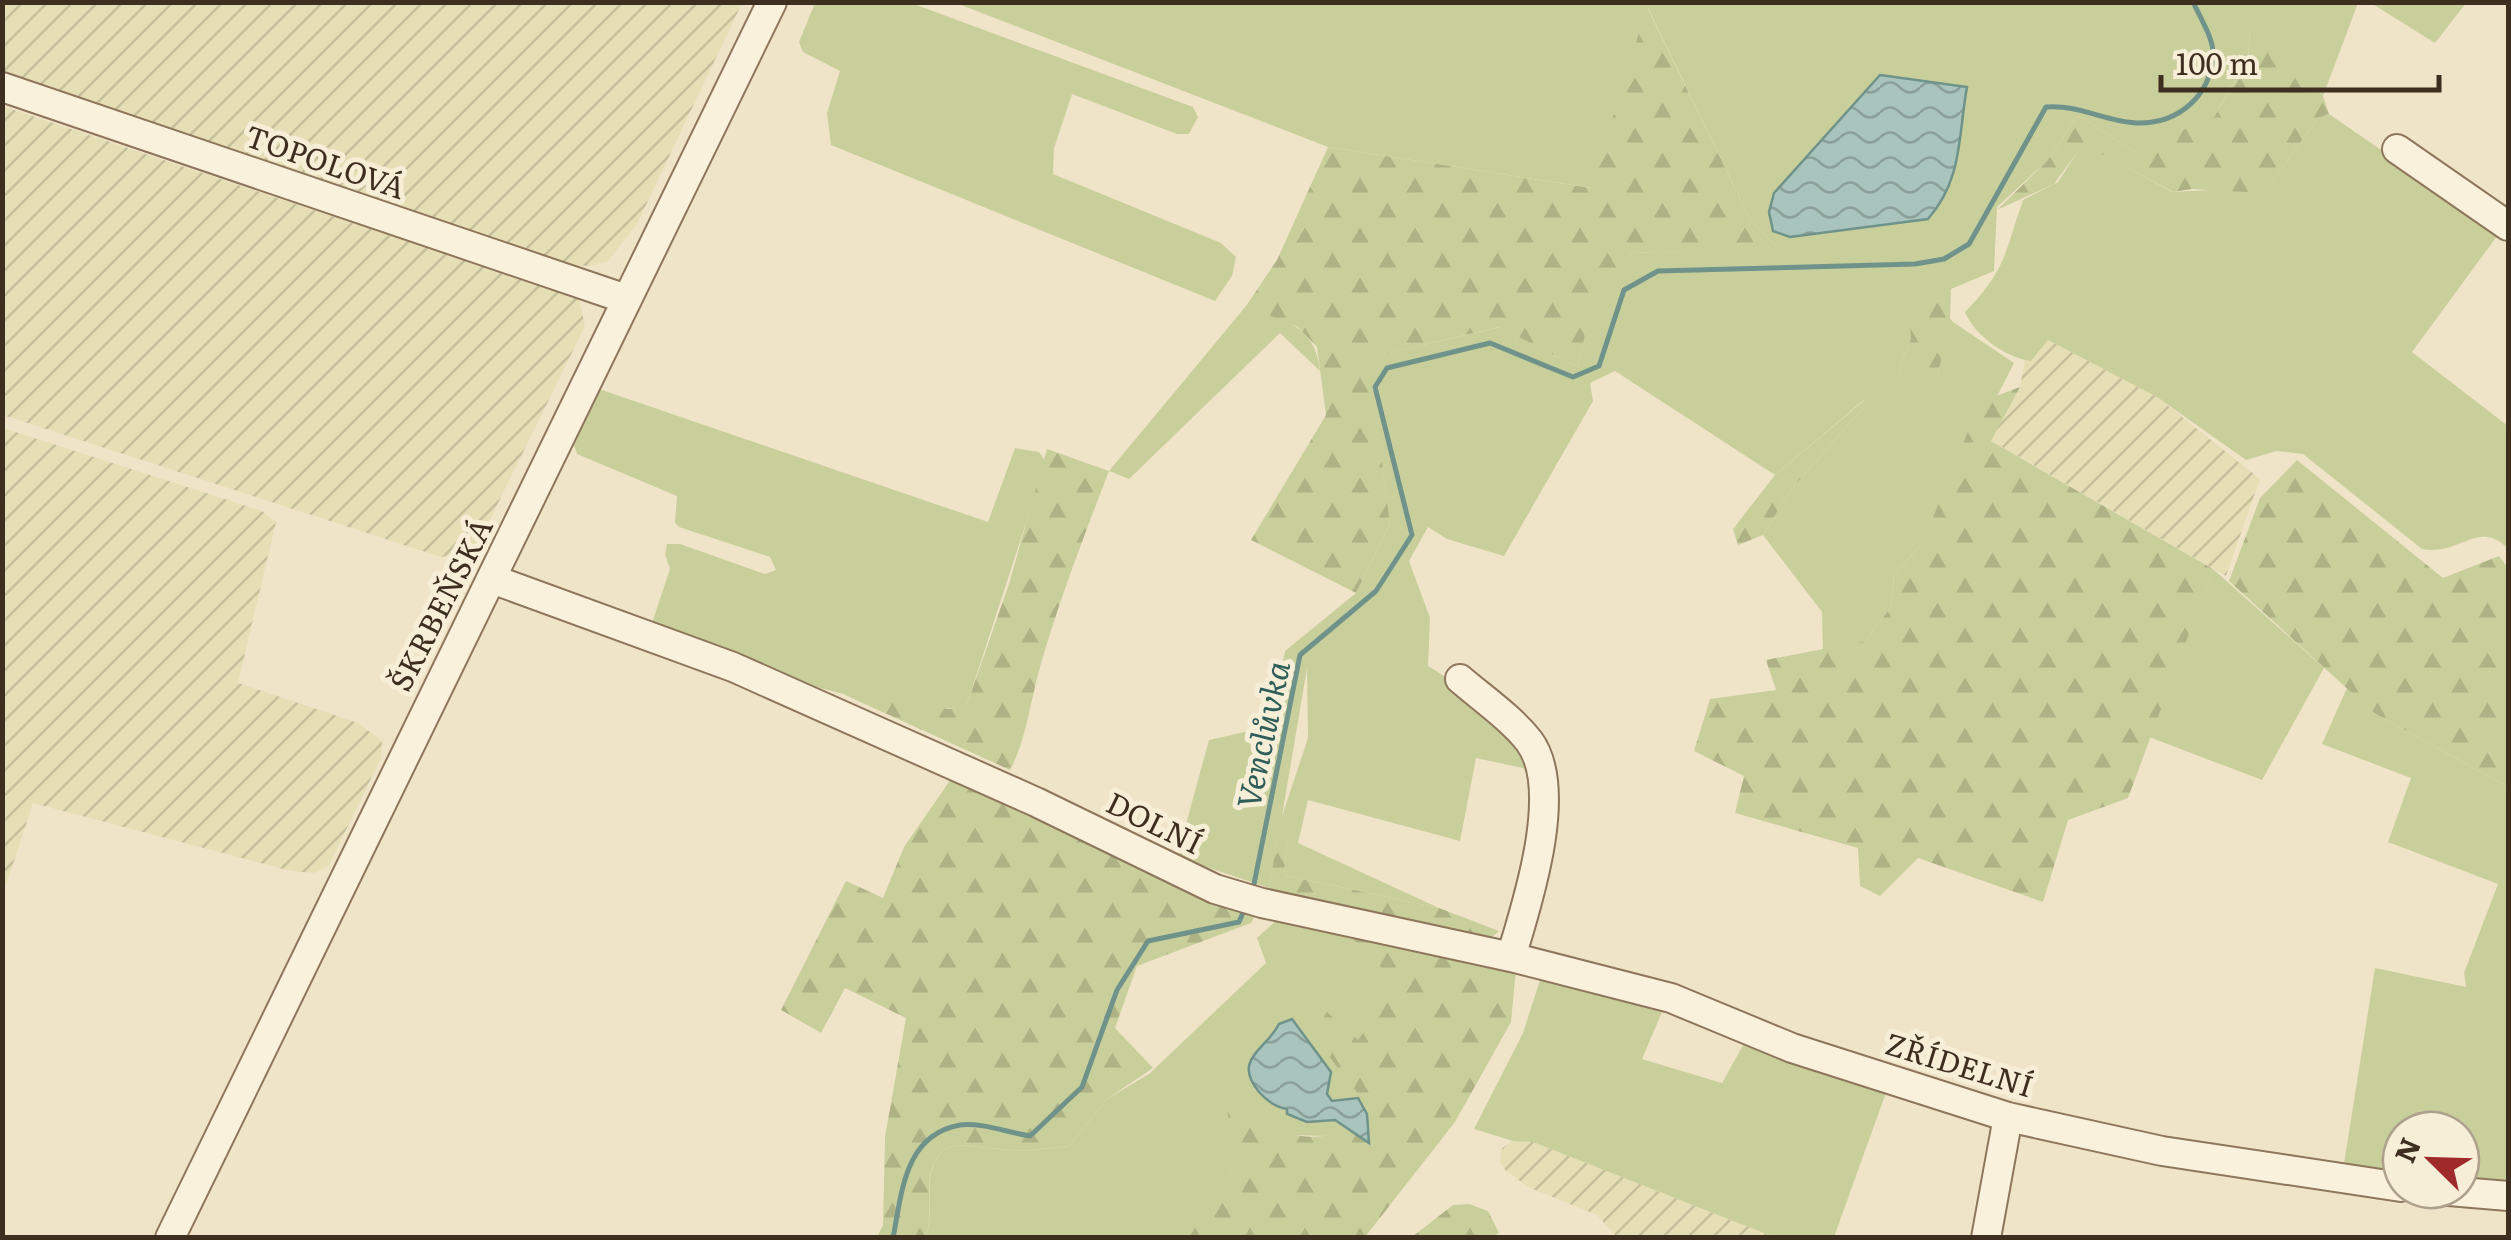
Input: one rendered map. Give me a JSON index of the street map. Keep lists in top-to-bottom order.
{
  "streets": {
    "street": [
      "TOPOLOVÁ",
      "ŠKRBEŇSKÁ",
      "DOLNÍ",
      "ZŘÍDELNÍ"
    ]
  },
  "crossings": [
    ["TOPOLOVÁ", "ŠKRBEŇSKÁ"],
    ["ŠKRBEŇSKÁ", "DOLNÍ"],
    ["DOLNÍ", "ZŘÍDELNÍ"]
  ],
  "water": ["Venclůvka"],
  "scale_bar": "100 m",
  "north": "top left"
}
